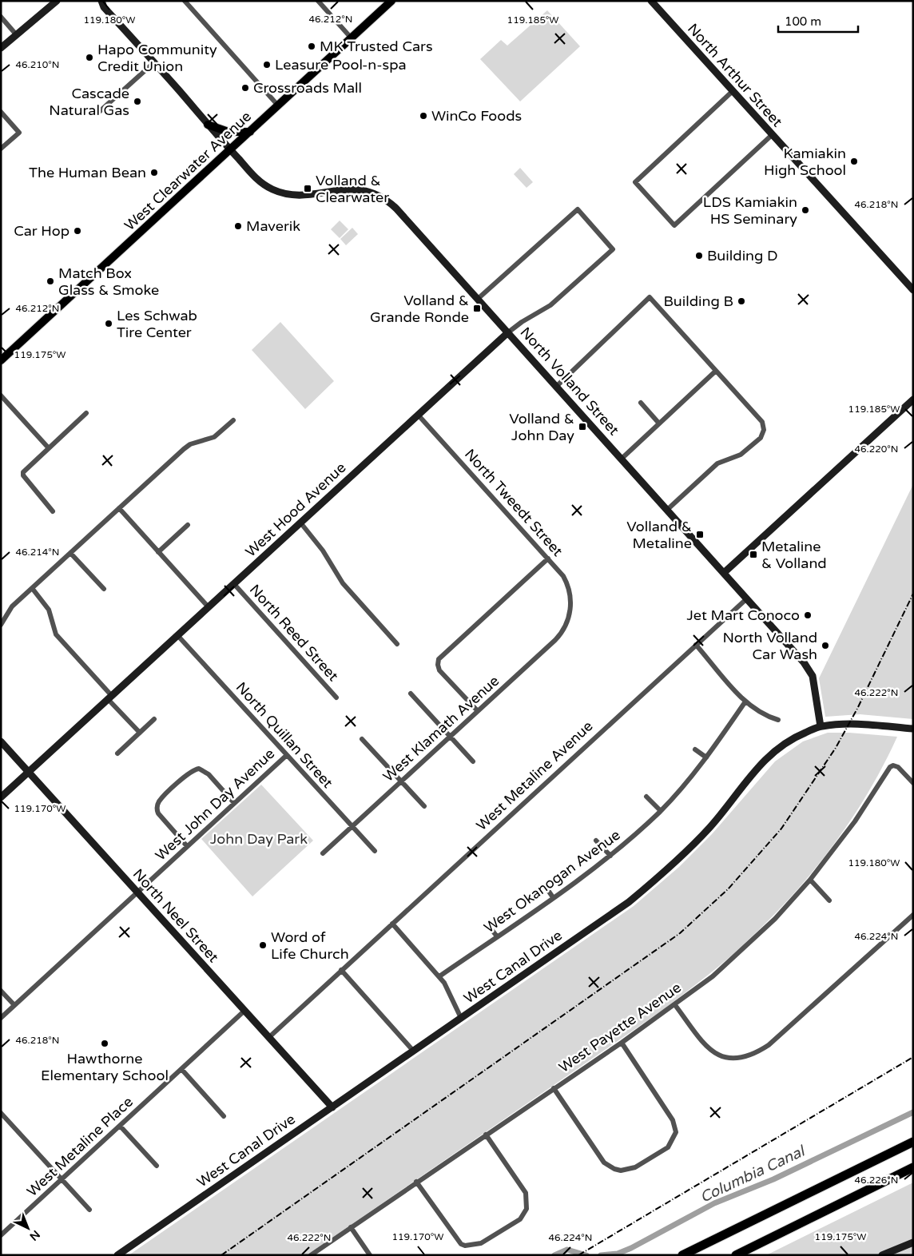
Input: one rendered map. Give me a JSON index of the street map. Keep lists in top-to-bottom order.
{
  "streets": {
    "main road": ["West Clearwater Avenue"],
    "street": [
      "North Arthur Street",
      "North Volland Street",
      "North Tweedt Street",
      "West Hood Avenue",
      "North Reed Street",
      "West Klamath Avenue",
      "North Quillan Street",
      "West Metaline Avenue",
      "West John Day Avenue",
      "West Okanogan Avenue",
      "North Neel Street",
      "West Canal Drive",
      "West Payette Avenue",
      "West Metaline Place"
    ]
  },
  "crossings": [
    ["West Clearwater Avenue", "North Volland Street"],
    ["North Volland Street", "West Hood Avenue"],
    ["North Volland Street", "West Metaline Avenue"],
    ["North Volland Street", "West Canal Drive"],
    ["North Tweedt Street", "West Hood Avenue"],
    ["North Tweedt Street", "West Klamath Avenue"],
    ["West Hood Avenue", "North Reed Street"],
    ["West Hood Avenue", "North Quillan Street"],
    ["West Hood Avenue", "North Neel Street"],
    ["West Klamath Avenue", "North Quillan Street"],
    ["North Quillan Street", "West John Day Avenue"],
    ["West Metaline Avenue", "North Neel Street"],
    ["West John Day Avenue", "North Neel Street"],
    ["North Neel Street", "West Canal Drive"],
    ["North Neel Street", "West Metaline Place"]
  ],
  "water": ["Columbia Canal"],
  "parks": ["John Day Park"],
  "places": {
    "other": [
      "MK Trusted Cars",
      "Hapo Community Credit Union",
      "Leasure Pool-n-spa",
      "Crossroads Mall",
      "Cascade Natural Gas",
      "WinCo Foods",
      "Kamiakin High School",
      "The Human Bean",
      "LDS Kamiakin HS Seminary",
      "Maverik",
      "Car Hop",
      "Building D",
      "Match Box Glass & Smoke",
      "Building B",
      "Les Schwab Tire Center",
      "Jet Mart Conoco",
      "North Volland Car Wash",
      "Word of Life Church",
      "Hawthorne Elementary School"
    ],
    "transit": [
      "Volland & Clearwater",
      "Volland & Grande Ronde",
      "Volland & John Day",
      "Volland & Metaline",
      "Metaline & Volland"
    ]
  },
  "scale_bar": "100 m",
  "north": "bottom right",
  "coordinates": [
    "46.212°N",
    "119.180°W",
    "119.185°W",
    "46.210°N",
    "46.218°N",
    "119.175°W",
    "46.220°N",
    "46.214°N",
    "46.222°N",
    "119.170°W",
    "46.224°N",
    "46.226°N"
  ]
}
